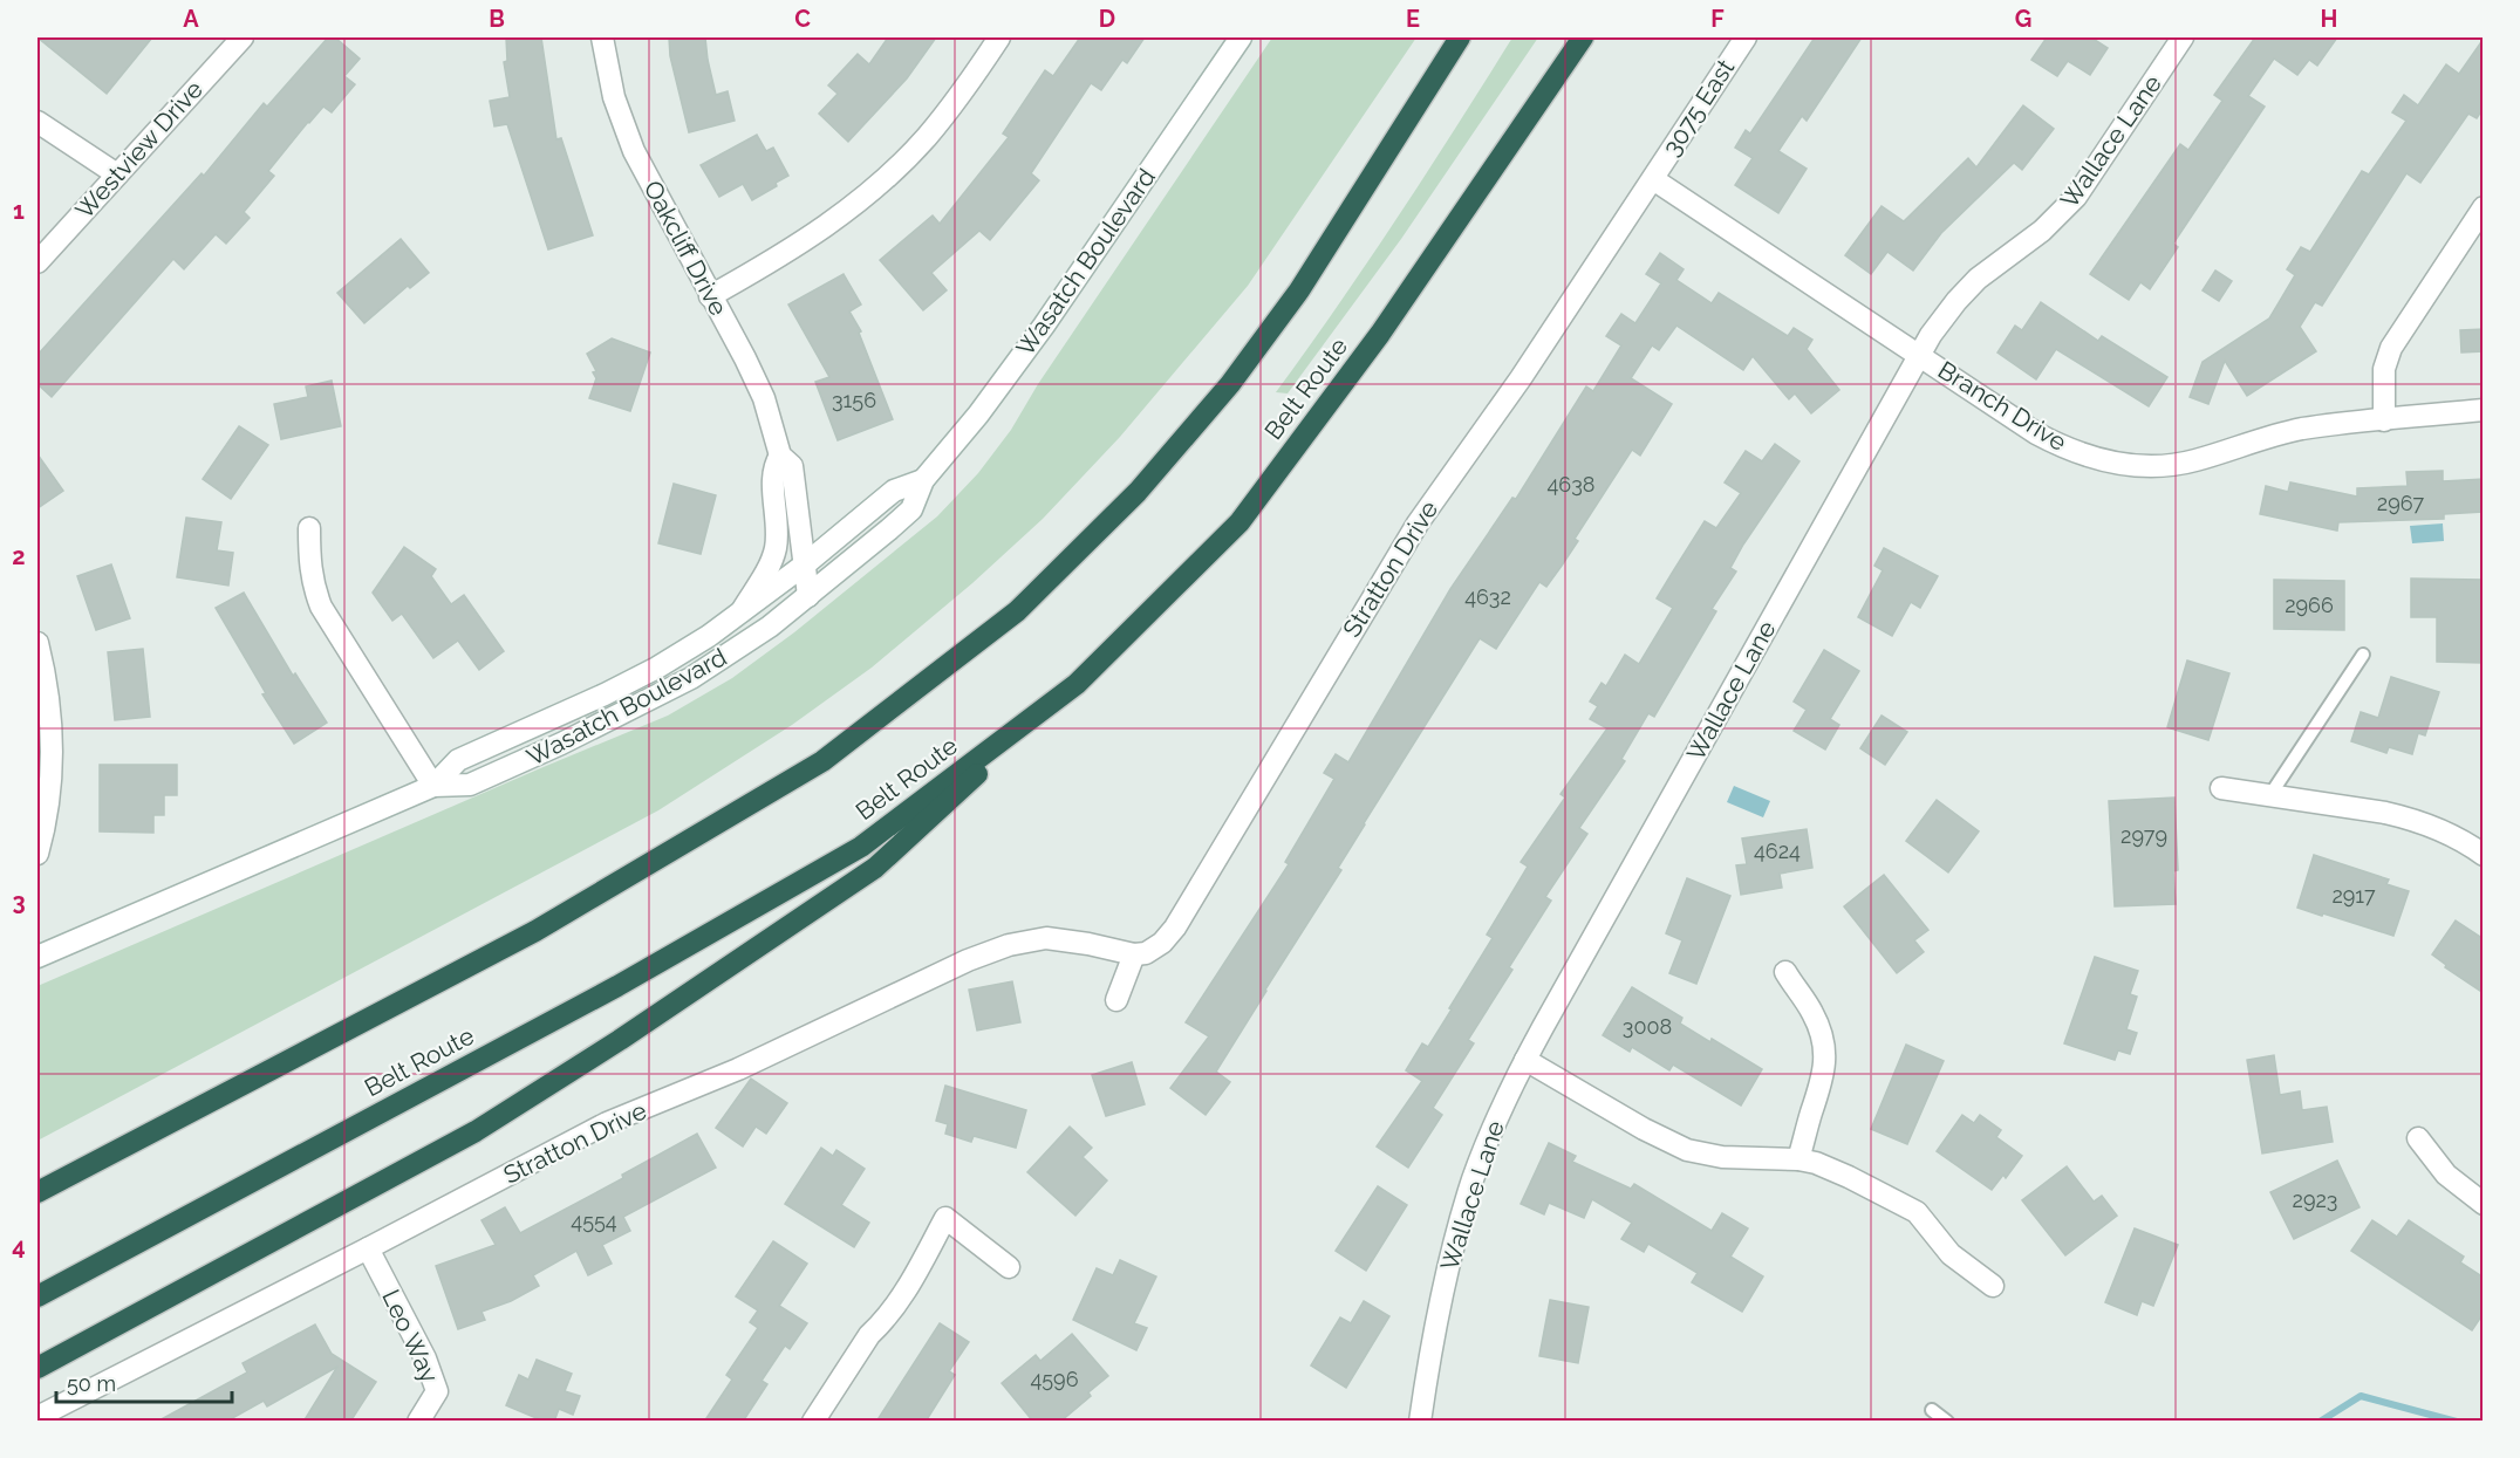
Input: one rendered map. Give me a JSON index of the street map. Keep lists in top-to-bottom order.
{
  "streets": {
    "highway": ["Belt Route"],
    "street": [
      "3075 East",
      "Wallace Lane",
      "Westview Drive",
      "Oakcliff Drive",
      "Wasatch Boulevard",
      "Branch Drive",
      "Stratton Drive",
      "Leo Way"
    ]
  },
  "crossings": [
    ["3075 East", "Branch Drive"],
    ["3075 East", "Stratton Drive"],
    ["Wallace Lane", "Branch Drive"],
    ["Oakcliff Drive", "Wasatch Boulevard"],
    ["Branch Drive", "Stratton Drive"],
    ["Stratton Drive", "Leo Way"]
  ],
  "house_numbers": [
    "3156",
    "4638",
    "2967",
    "4632",
    "2966",
    "2979",
    "4624",
    "2917",
    "3008",
    "2923",
    "4554",
    "4596"
  ],
  "scale_bar": "50 m",
  "grid": {
    "columns": [
      "A",
      "B",
      "C",
      "D",
      "E",
      "F",
      "G",
      "H"
    ],
    "rows": [
      "1",
      "2",
      "3",
      "4"
    ]
  }
}
